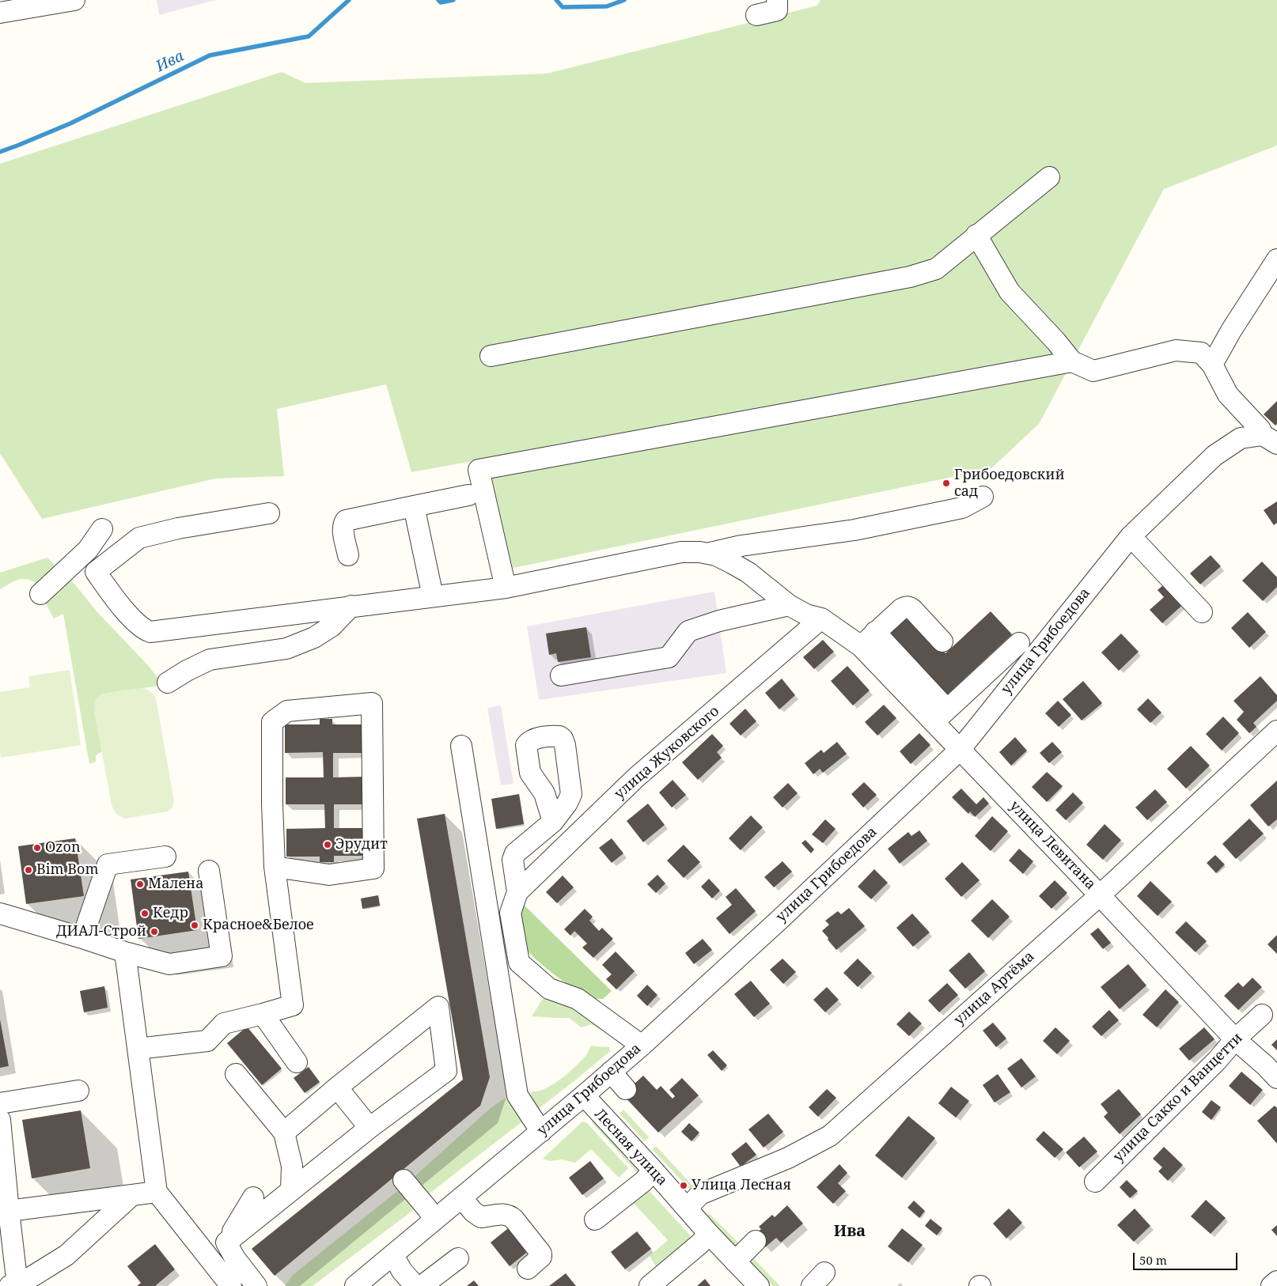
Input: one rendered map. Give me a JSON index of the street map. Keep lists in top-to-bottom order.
{
  "streets": {
    "street": [
      "улица Грибоедова",
      "улица Жуковского",
      "улица Левитана",
      "улица Артёма",
      "улица Сакко и Ванцетти",
      "Лесная улица"
    ]
  },
  "crossings": [
    ["улица Грибоедова", "улица Левитана"],
    ["улица Грибоедова", "Лесная улица"],
    ["улица Жуковского", "улица Левитана"],
    ["улица Левитана", "улица Артёма"],
    ["улица Левитана", "улица Сакко и Ванцетти"],
    ["улица Артёма", "Лесная улица"]
  ],
  "districts": ["Ива"],
  "water": ["Ива"],
  "places": [
    "Грибоедовский сад",
    "Эрудит",
    "Ozon",
    "Bim Bom",
    "Малена",
    "Кедр",
    "Красное&Белое",
    "ДИАЛ-Строй",
    "Улица Лесная"
  ],
  "scale_bar": "50 m"
}
